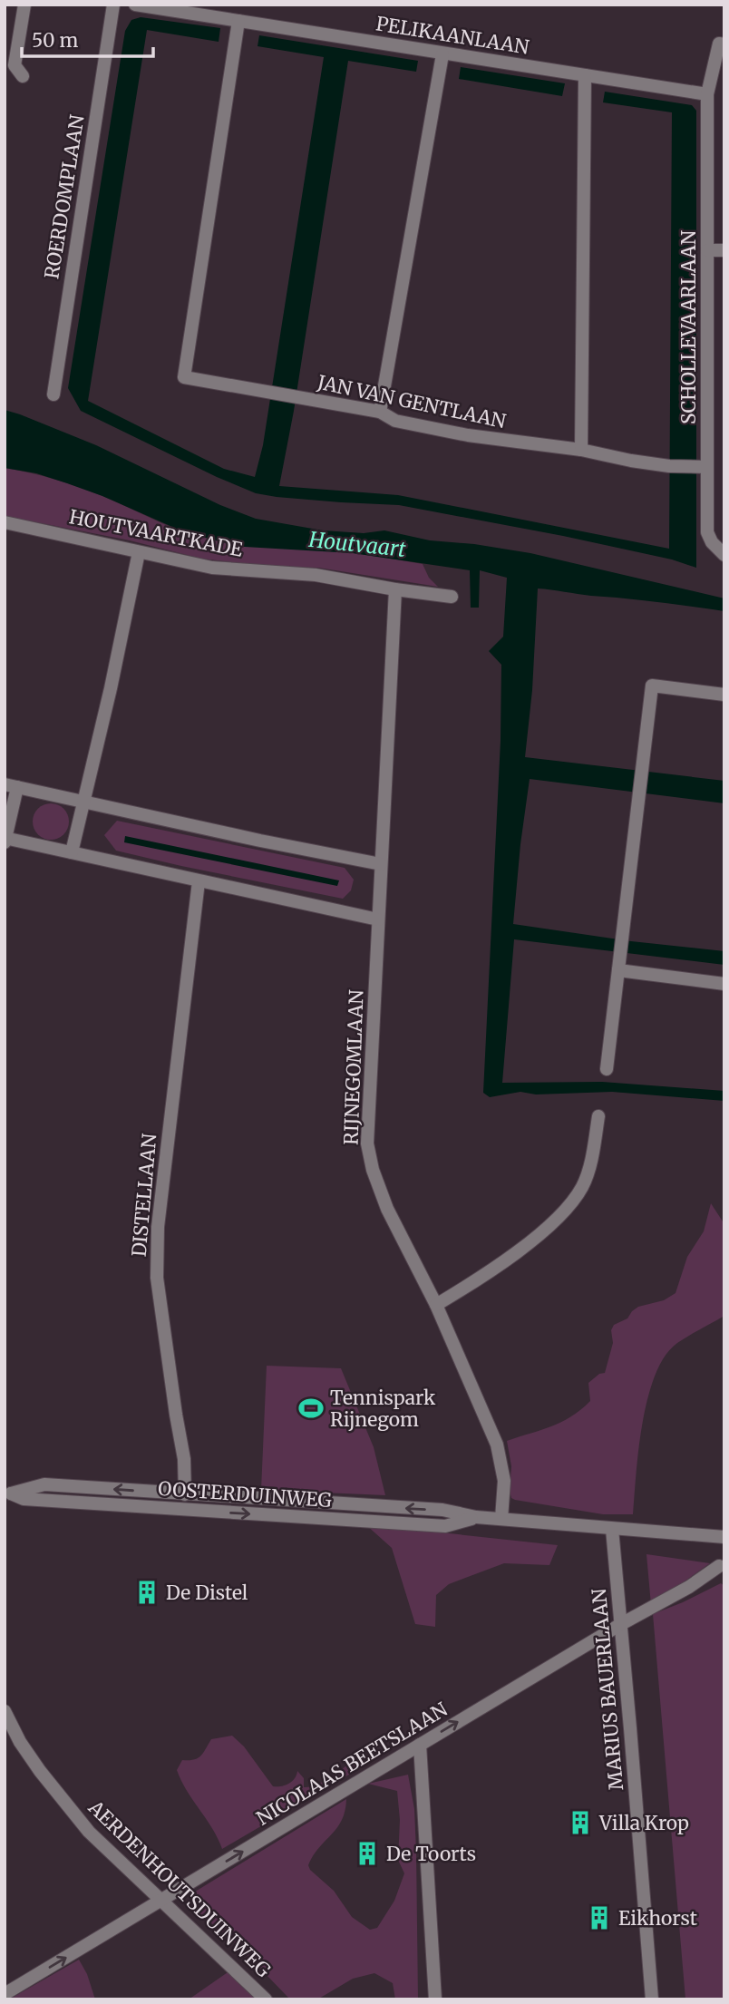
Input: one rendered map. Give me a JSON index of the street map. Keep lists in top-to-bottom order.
{
  "streets": {
    "street": [
      "PELIKAANLAAN",
      "ROERDOMPLAAN",
      "SCHOLLEVAARLAAN",
      "JAN VAN GENTLAAN",
      "HOUTVAARTKADE",
      "RIJNEGOMLAAN",
      "DISTELLAAN",
      "OOSTERDUINWEG",
      "MARIUS BAUERLAAN",
      "NICOLAAS BEETSLAAN",
      "AERDENHOUTSDUINWEG"
    ]
  },
  "crossings": [
    ["PELIKAANLAAN", "SCHOLLEVAARLAAN"],
    ["PELIKAANLAAN", "JAN VAN GENTLAAN"],
    ["SCHOLLEVAARLAAN", "JAN VAN GENTLAAN"],
    ["HOUTVAARTKADE", "RIJNEGOMLAAN"],
    ["RIJNEGOMLAAN", "OOSTERDUINWEG"],
    ["DISTELLAAN", "OOSTERDUINWEG"],
    ["OOSTERDUINWEG", "MARIUS BAUERLAAN"],
    ["MARIUS BAUERLAAN", "NICOLAAS BEETSLAAN"],
    ["NICOLAAS BEETSLAAN", "AERDENHOUTSDUINWEG"]
  ],
  "one_way": ["NICOLAAS BEETSLAAN"],
  "water": ["Houtvaart"],
  "places": {
    "sports": ["Tennispark Rijnegom"],
    "building": [
      "De Distel",
      "Villa Krop",
      "De Toorts",
      "Eikhorst"
    ]
  },
  "scale_bar": "50 m"
}
